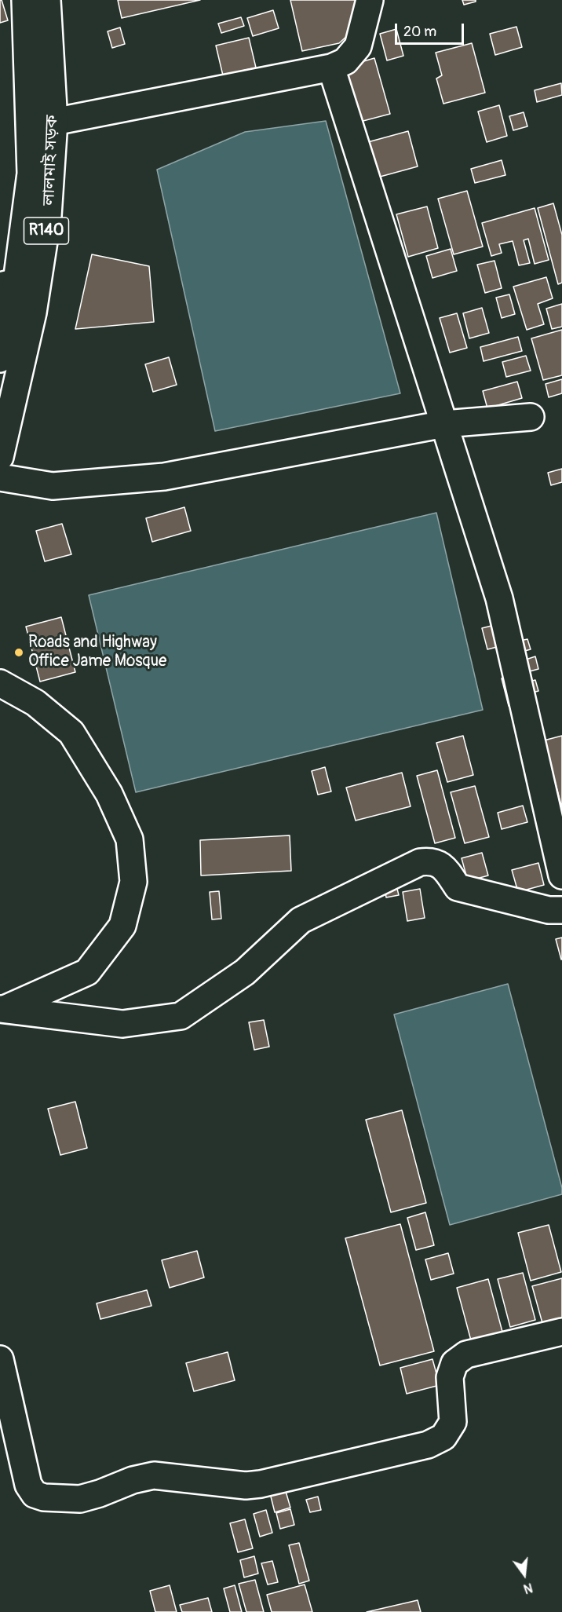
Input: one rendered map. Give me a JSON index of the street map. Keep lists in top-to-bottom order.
{
  "streets": {
    "street": ["লালমাই সড়ক", "R140"]
  },
  "places": ["Roads and Highway Office Jame Mosque"],
  "scale_bar": "20 m",
  "north": "bottom"
}
